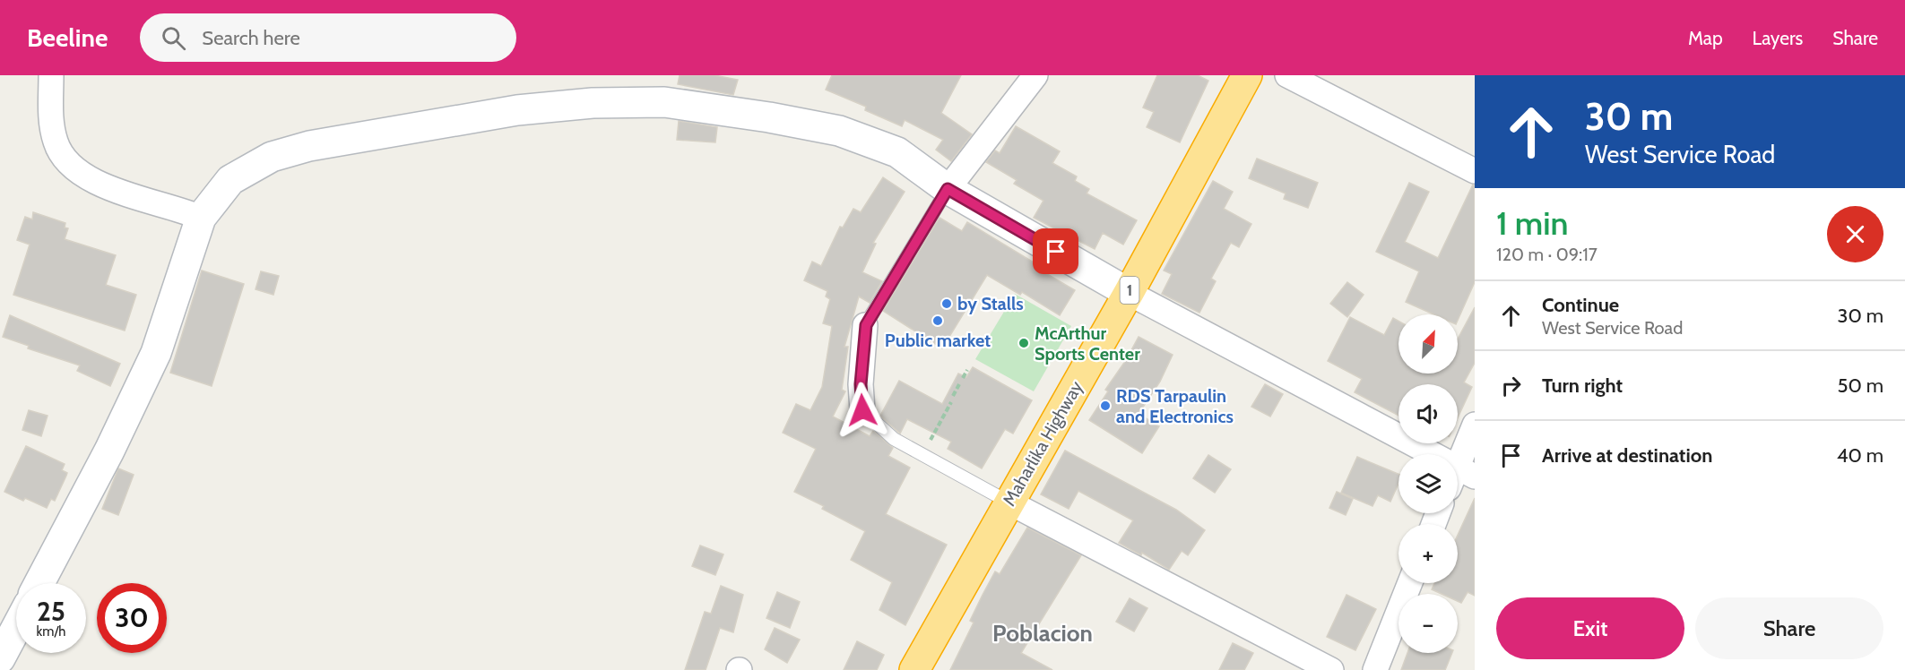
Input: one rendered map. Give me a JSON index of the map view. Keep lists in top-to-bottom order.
{
  "streets": {
    "highway": ["1", "Maharlika Highway"]
  },
  "districts": ["Poblacion"],
  "places": [
    "by Stalls",
    "Public market",
    "McArthur Sports Center",
    "RDS Tarpaulin and Electronics"
  ],
  "north": "top right",
  "page": {
    "header": "Beeline",
    "search": "Search here",
    "nav": ["Map", "Layers", "Share"],
    "turn": ["30 m", "West Service Road"],
    "heading": ["1 min", "120 m · 09:17"],
    "list": [
      {
        "name": "Continue",
        "note": "West Service Road",
        "value": "30 m"
      },
      {
        "name": "Turn right",
        "value": "50 m"
      },
      {
        "name": "Arrive at destination",
        "value": "40 m"
      }
    ],
    "map_buttons": ["+", "−"],
    "speed": "25 km/h",
    "limit": "30",
    "buttons": ["Exit", "Share"]
  }
}
